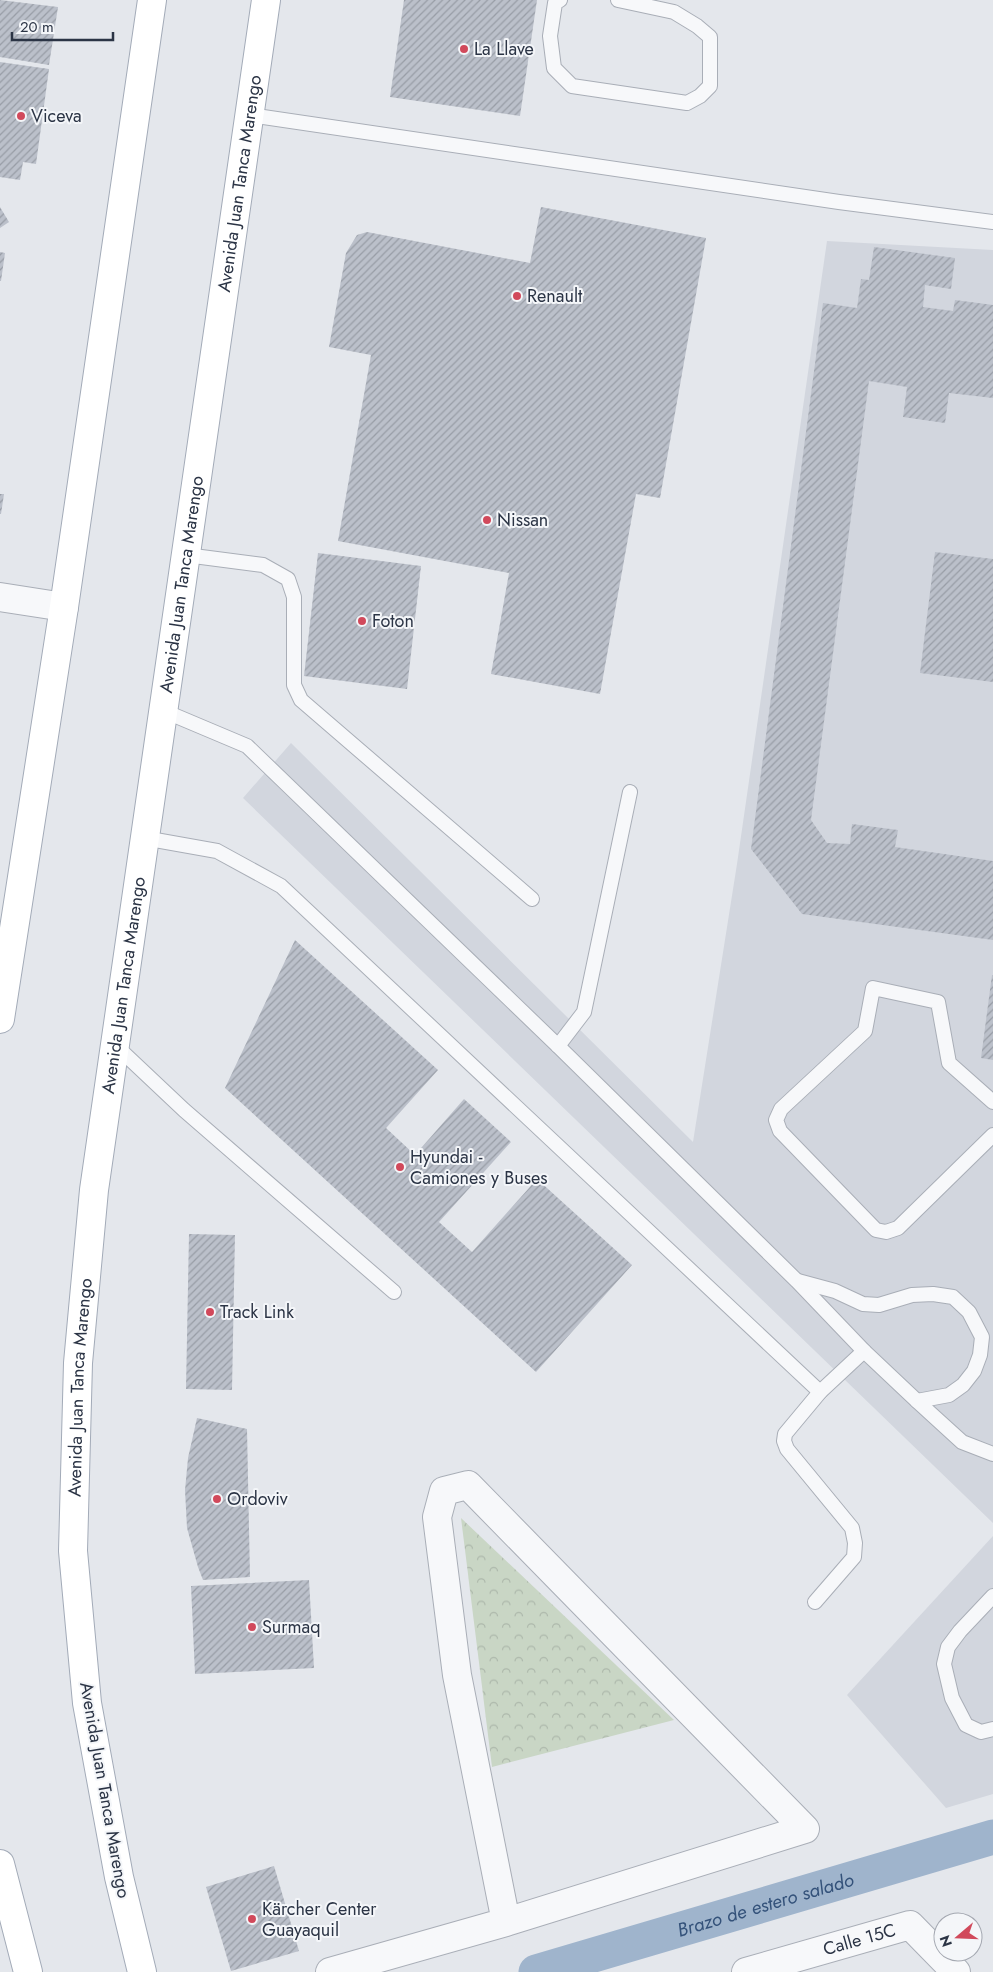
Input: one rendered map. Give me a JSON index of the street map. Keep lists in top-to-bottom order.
{
  "streets": {
    "main road": ["Avenida Juan Tanca Marengo"],
    "street": ["Calle 15C"]
  },
  "water": ["Brazo de estero salado"],
  "places": [
    "La Llave",
    "Viceva",
    "Renault",
    "Nissan",
    "Foton",
    "Hyundai - Camiones y Buses",
    "Track Link",
    "Ordoviv",
    "Surmaq",
    "Kärcher Center Guayaquil"
  ],
  "scale_bar": "20 m",
  "north": "left"
}
